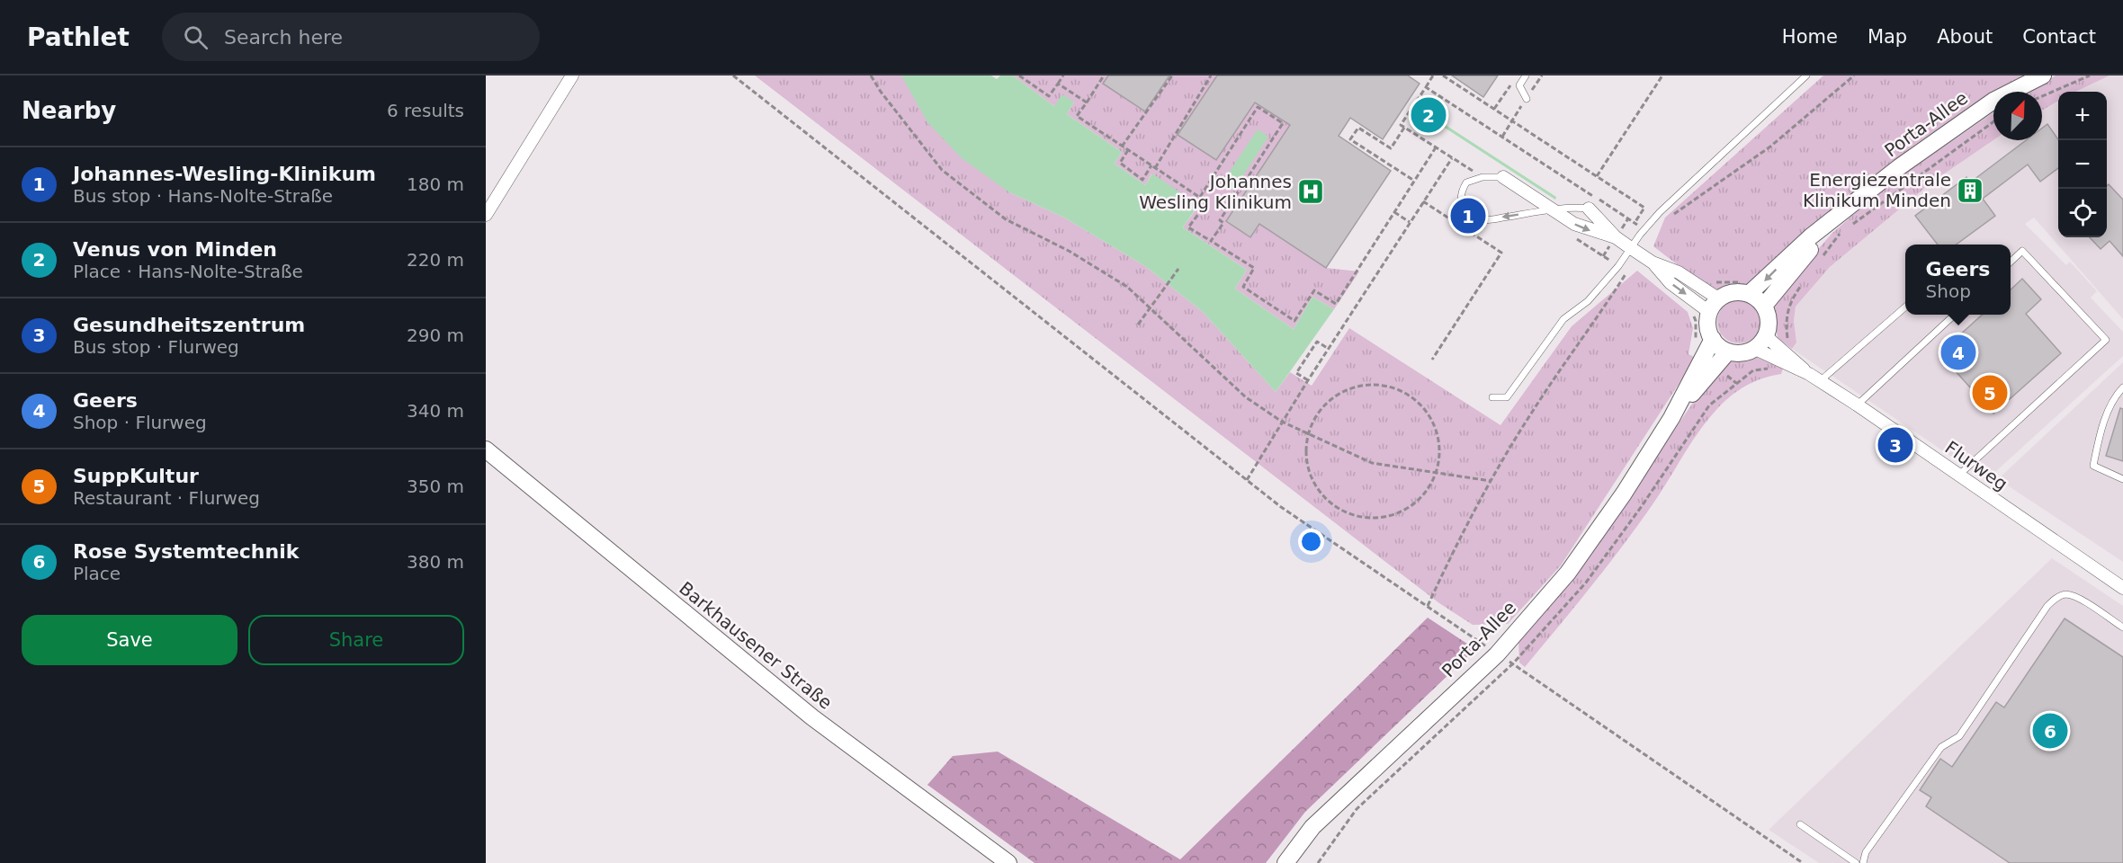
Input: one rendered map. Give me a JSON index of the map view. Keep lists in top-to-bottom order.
{
  "streets": {
    "street": ["Porta-Allee", "Flurweg", "Barkhausener Straße"]
  },
  "crossings": [
    ["Porta-Allee", "Flurweg"]
  ],
  "places": {
    "building": ["Energiezentrale Klinikum Minden"],
    "hospital": ["Johannes Wesling Klinikum"]
  },
  "north": "top right",
  "page": {
    "header": "Pathlet",
    "search": "Search here",
    "nav": [
      "Home",
      "Map",
      "About",
      "Contact"
    ],
    "heading": ["Nearby", "6 results"],
    "map_buttons": ["+", "−"],
    "pins": [
      "2",
      "1",
      "4",
      "5",
      "3",
      "6"
    ],
    "list": [
      {
        "mark": "1",
        "name": "Johannes-Wesling-Klinikum",
        "note": "Bus stop · Hans-Nolte-Straße",
        "value": "180 m"
      },
      {
        "mark": "2",
        "name": "Venus von Minden",
        "note": "Place · Hans-Nolte-Straße",
        "value": "220 m"
      },
      {
        "mark": "3",
        "name": "Gesundheitszentrum",
        "note": "Bus stop · Flurweg",
        "value": "290 m"
      },
      {
        "mark": "4",
        "name": "Geers",
        "note": "Shop · Flurweg",
        "value": "340 m"
      },
      {
        "mark": "5",
        "name": "SuppKultur",
        "note": "Restaurant · Flurweg",
        "value": "350 m"
      },
      {
        "mark": "6",
        "name": "Rose Systemtechnik",
        "note": "Place",
        "value": "380 m"
      }
    ],
    "popup": ["Geers", "Shop"],
    "buttons": ["Save", "Share"]
  }
}
